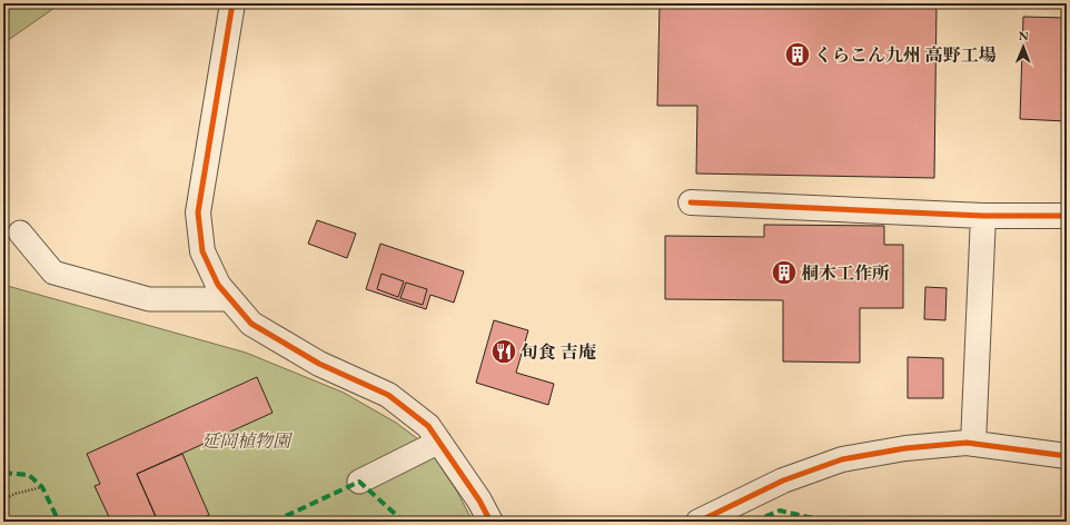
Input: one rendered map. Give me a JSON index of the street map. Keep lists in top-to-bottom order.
{
  "parks": ["延岡植物園"],
  "places": {
    "building": ["くらこん九州 高野工場", "桐木工作所"],
    "restaurant": ["旬食 吉庵"]
  },
  "north": "top"
}
